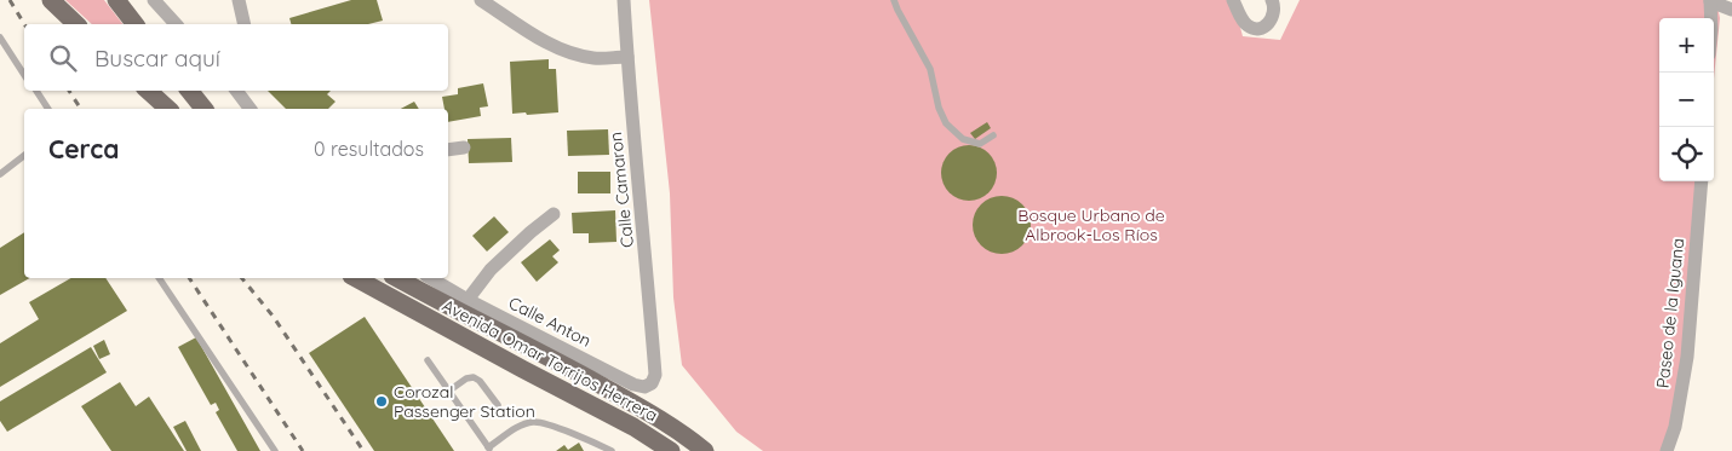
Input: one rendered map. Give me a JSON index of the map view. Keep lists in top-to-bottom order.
{
  "streets": {
    "main road": ["Avenida Omar Torrijos Herrera"],
    "street": ["Calle Camaron", "Paseo de la Iguana", "Calle Anton"]
  },
  "crossings": [
    ["Calle Camaron", "Calle Anton"]
  ],
  "parks": ["Bosque Urbano de Albrook-Los Ríos"],
  "places": ["Corozal Passenger Station"],
  "page": {
    "map_buttons": ["+", "−"],
    "search": "Buscar aquí",
    "heading": ["Cerca", "0 resultados"]
  }
}
